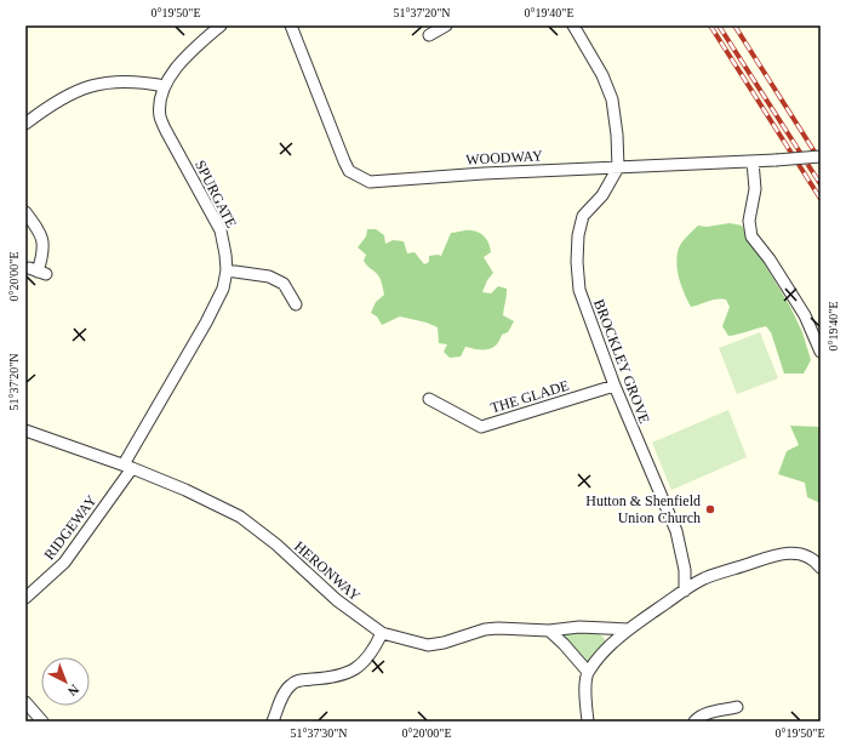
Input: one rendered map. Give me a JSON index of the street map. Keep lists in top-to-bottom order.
{
  "streets": {
    "street": [
      "WOODWAY",
      "SPURGATE",
      "BROCKLEY GROVE",
      "THE GLADE",
      "RIDGEWAY",
      "HERONWAY"
    ]
  },
  "crossings": [
    ["WOODWAY", "BROCKLEY GROVE"],
    ["SPURGATE", "RIDGEWAY"],
    ["SPURGATE", "HERONWAY"],
    ["BROCKLEY GROVE", "THE GLADE"],
    ["RIDGEWAY", "HERONWAY"]
  ],
  "places": ["Hutton & Shenfield Union Church"],
  "north": "bottom right",
  "coordinates": [
    "0°19'50\"E",
    "51°37'20\"N",
    "0°19'40\"E",
    "0°20'00\"E",
    "51°37'30\"N"
  ]
}
